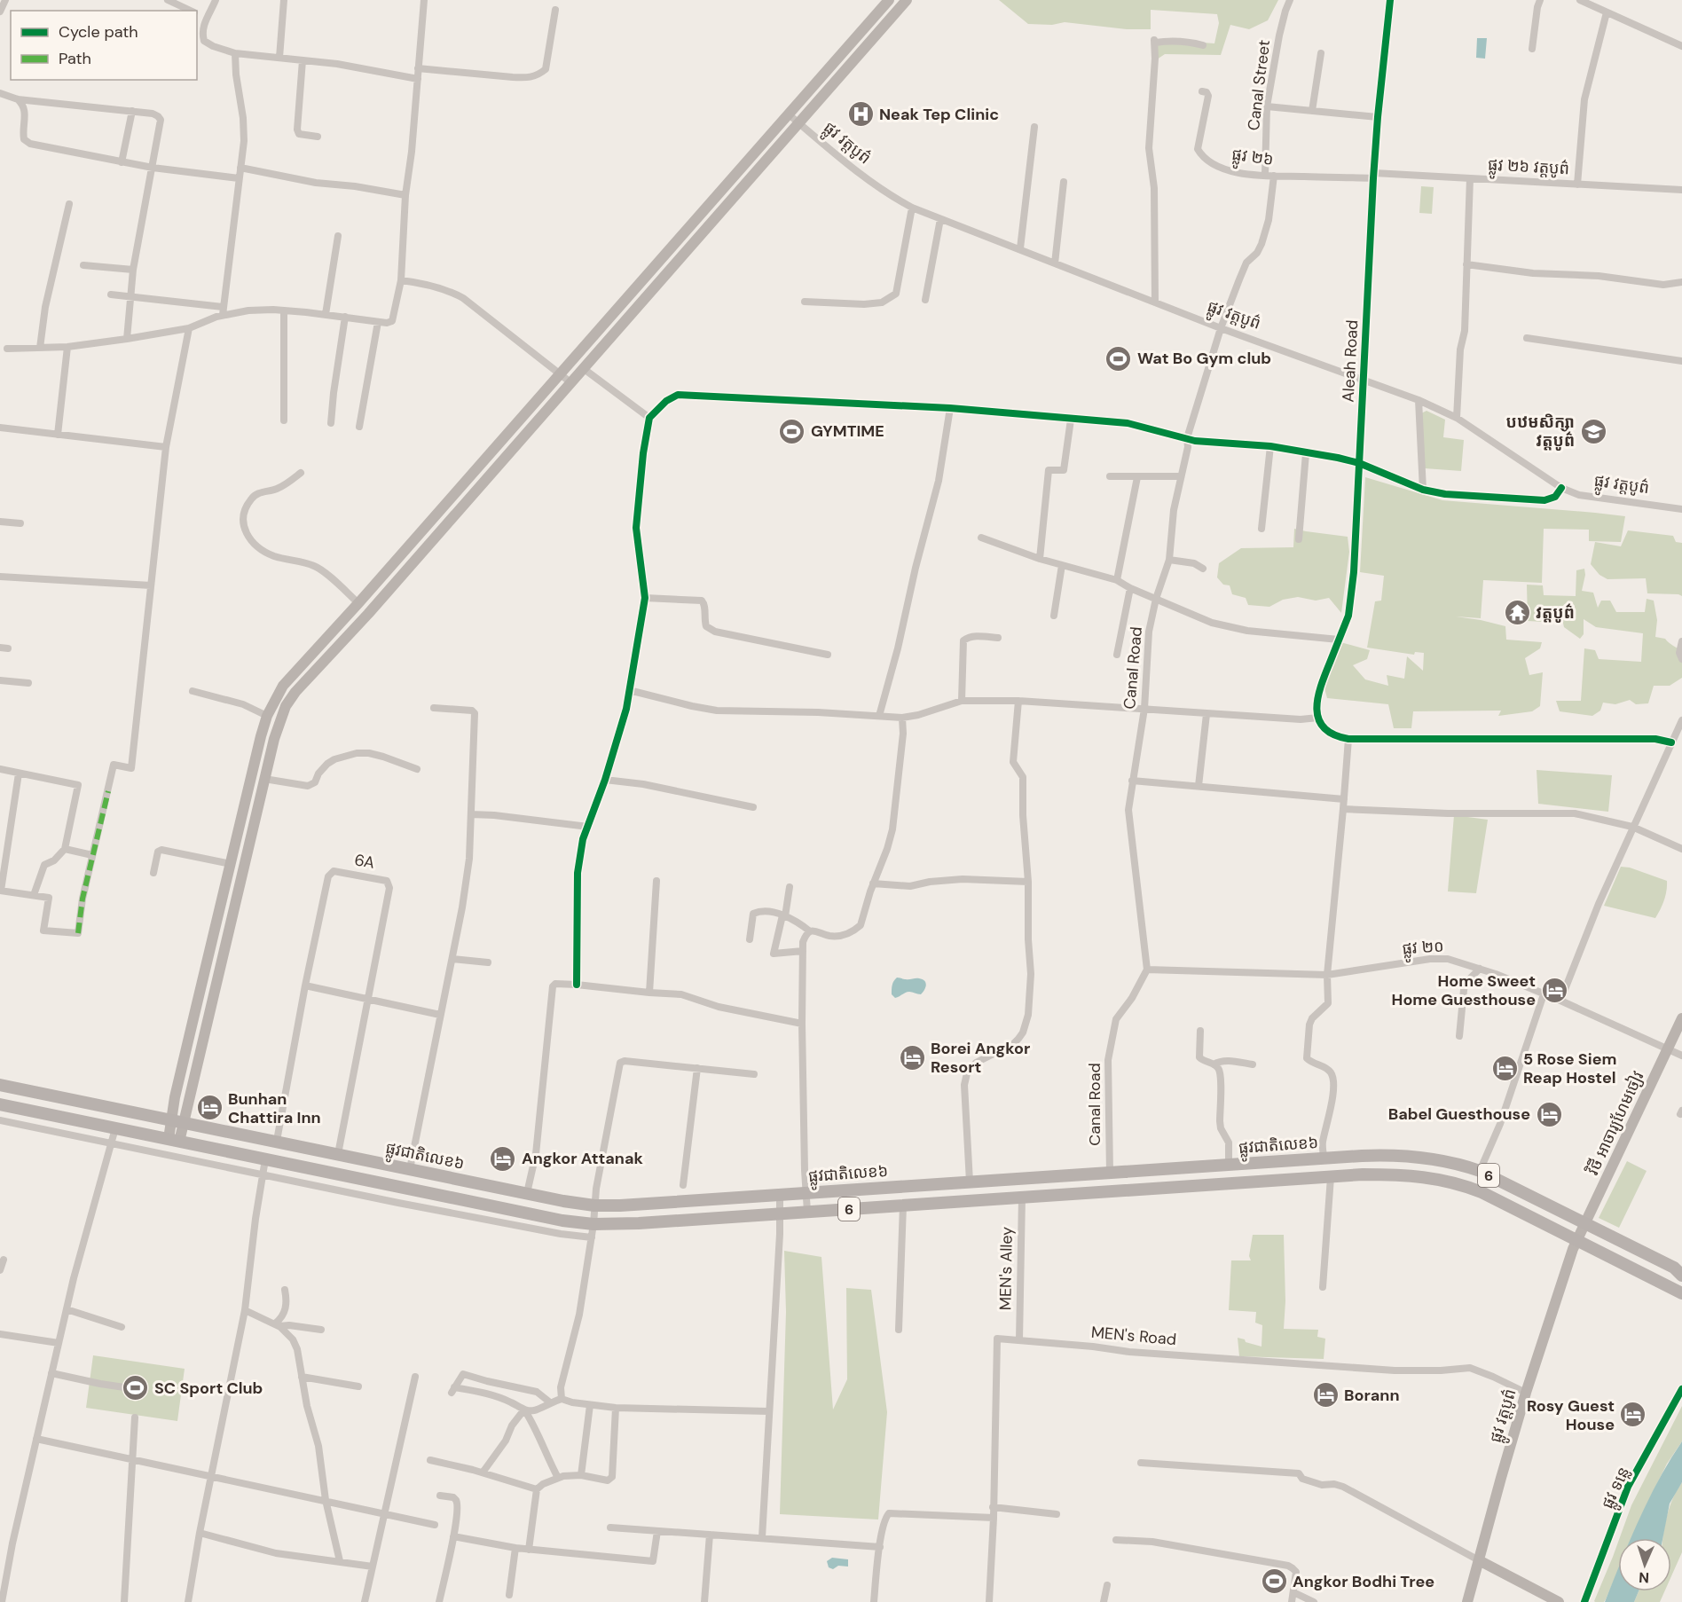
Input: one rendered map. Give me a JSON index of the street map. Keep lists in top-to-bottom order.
{
  "streets": {
    "main road": [
      "ផ្លូវ វត្តបូព៌",
      "វិថី អាចារ្យហែមចៀវ",
      "ផ្លូវជាតិលេខ៦",
      "6"
    ],
    "street": [
      "Canal Street",
      "ផ្លូវ ២៦",
      "ផ្លូវ ២៦ វត្តបូព៌",
      "Aleah Road",
      "Canal Road",
      "6A",
      "ផ្លូវ ២០",
      "MEN's Alley",
      "MEN's Road",
      "ផ្លូវ ទន្លេ"
    ]
  },
  "crossings": [
    ["Canal Street", "ផ្លូវ ២៦"],
    ["ផ្លូវ វត្តបូព៌", "Aleah Road"],
    ["ផ្លូវ វត្តបូព៌", "Canal Road"],
    ["ផ្លូវ វត្តបូព៌", "វិថី អាចារ្យហែមចៀវ"],
    ["ផ្លូវ វត្តបូព៌", "6"],
    ["ផ្លូវ វត្តបូព៌", "MEN's Road"],
    ["ផ្លូវ ២៦", "ផ្លូវ ២៦ វត្តបូព៌"],
    ["ផ្លូវ ២៦", "Aleah Road"],
    ["ផ្លូវ ២៦", "Canal Road"],
    ["ផ្លូវ ២៦ វត្តបូព៌", "Aleah Road"],
    ["Canal Road", "ផ្លូវ ២០"],
    ["Canal Road", "ផ្លូវជាតិលេខ៦"],
    ["6A", "ផ្លូវជាតិលេខ៦"],
    ["ផ្លូវ ២០", "វិថី អាចារ្យហែមចៀវ"],
    ["វិថី អាចារ្យហែមចៀវ", "ផ្លូវជាតិលេខ៦"],
    ["វិថី អាចារ្យហែមចៀវ", "6"],
    ["6", "MEN's Alley"],
    ["MEN's Alley", "MEN's Road"]
  ],
  "places": {
    "hospital": ["Neak Tep Clinic"],
    "sports": [
      "Wat Bo Gym club",
      "GYMTIME",
      "SC Sport Club",
      "Angkor Bodhi Tree"
    ],
    "school or university": ["បឋមសិក្សា វត្តបូព៌"],
    "temple": ["វត្តបូព៌"],
    "hotel": [
      "Home Sweet Home Guesthouse",
      "Borei Angkor Resort",
      "5 Rose Siem Reap Hostel",
      "Bunhan Chattira Inn",
      "Babel Guesthouse",
      "Angkor Attanak",
      "Borann",
      "Rosy Guest House"
    ]
  },
  "legend": ["Cycle path", "Path"],
  "north": "bottom"
}
